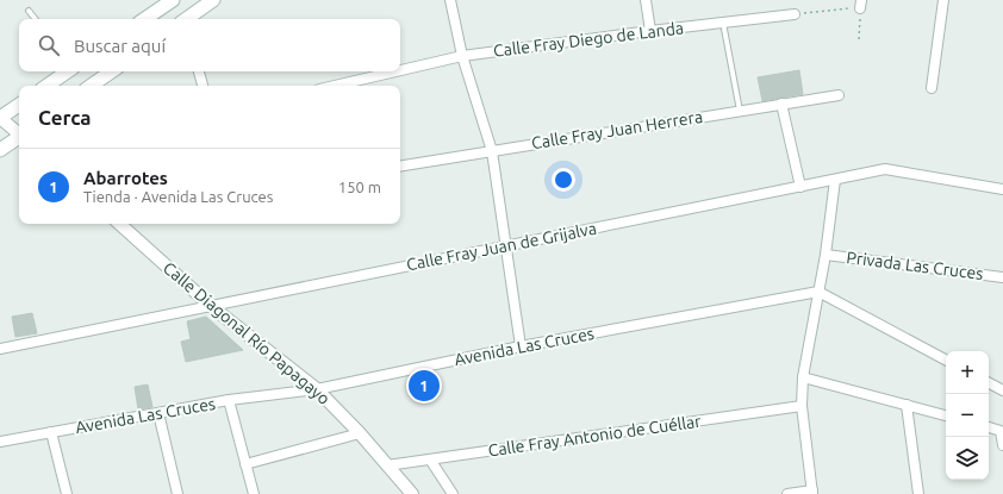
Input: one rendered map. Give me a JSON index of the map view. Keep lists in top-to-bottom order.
{
  "streets": {
    "street": [
      "Calle Fray Diego de Landa",
      "Calle Fray Juan Herrera",
      "Calle Fray Juan de Grijalva",
      "Privada Las Cruces",
      "Calle Diagonal Río Papagayo",
      "Avenida Las Cruces",
      "Calle Fray Antonio de Cuéllar"
    ]
  },
  "crossings": [
    ["Calle Fray Juan de Grijalva", "Calle Diagonal Río Papagayo"],
    ["Calle Diagonal Río Papagayo", "Avenida Las Cruces"],
    ["Calle Diagonal Río Papagayo", "Calle Fray Antonio de Cuéllar"]
  ],
  "page": {
    "search": "Buscar aquí",
    "heading": "Cerca",
    "list": [
      {
        "mark": "1",
        "name": "Abarrotes",
        "note": "Tienda · Avenida Las Cruces",
        "value": "150 m"
      }
    ],
    "map_buttons": ["+", "−"],
    "pins": "1"
  }
}
